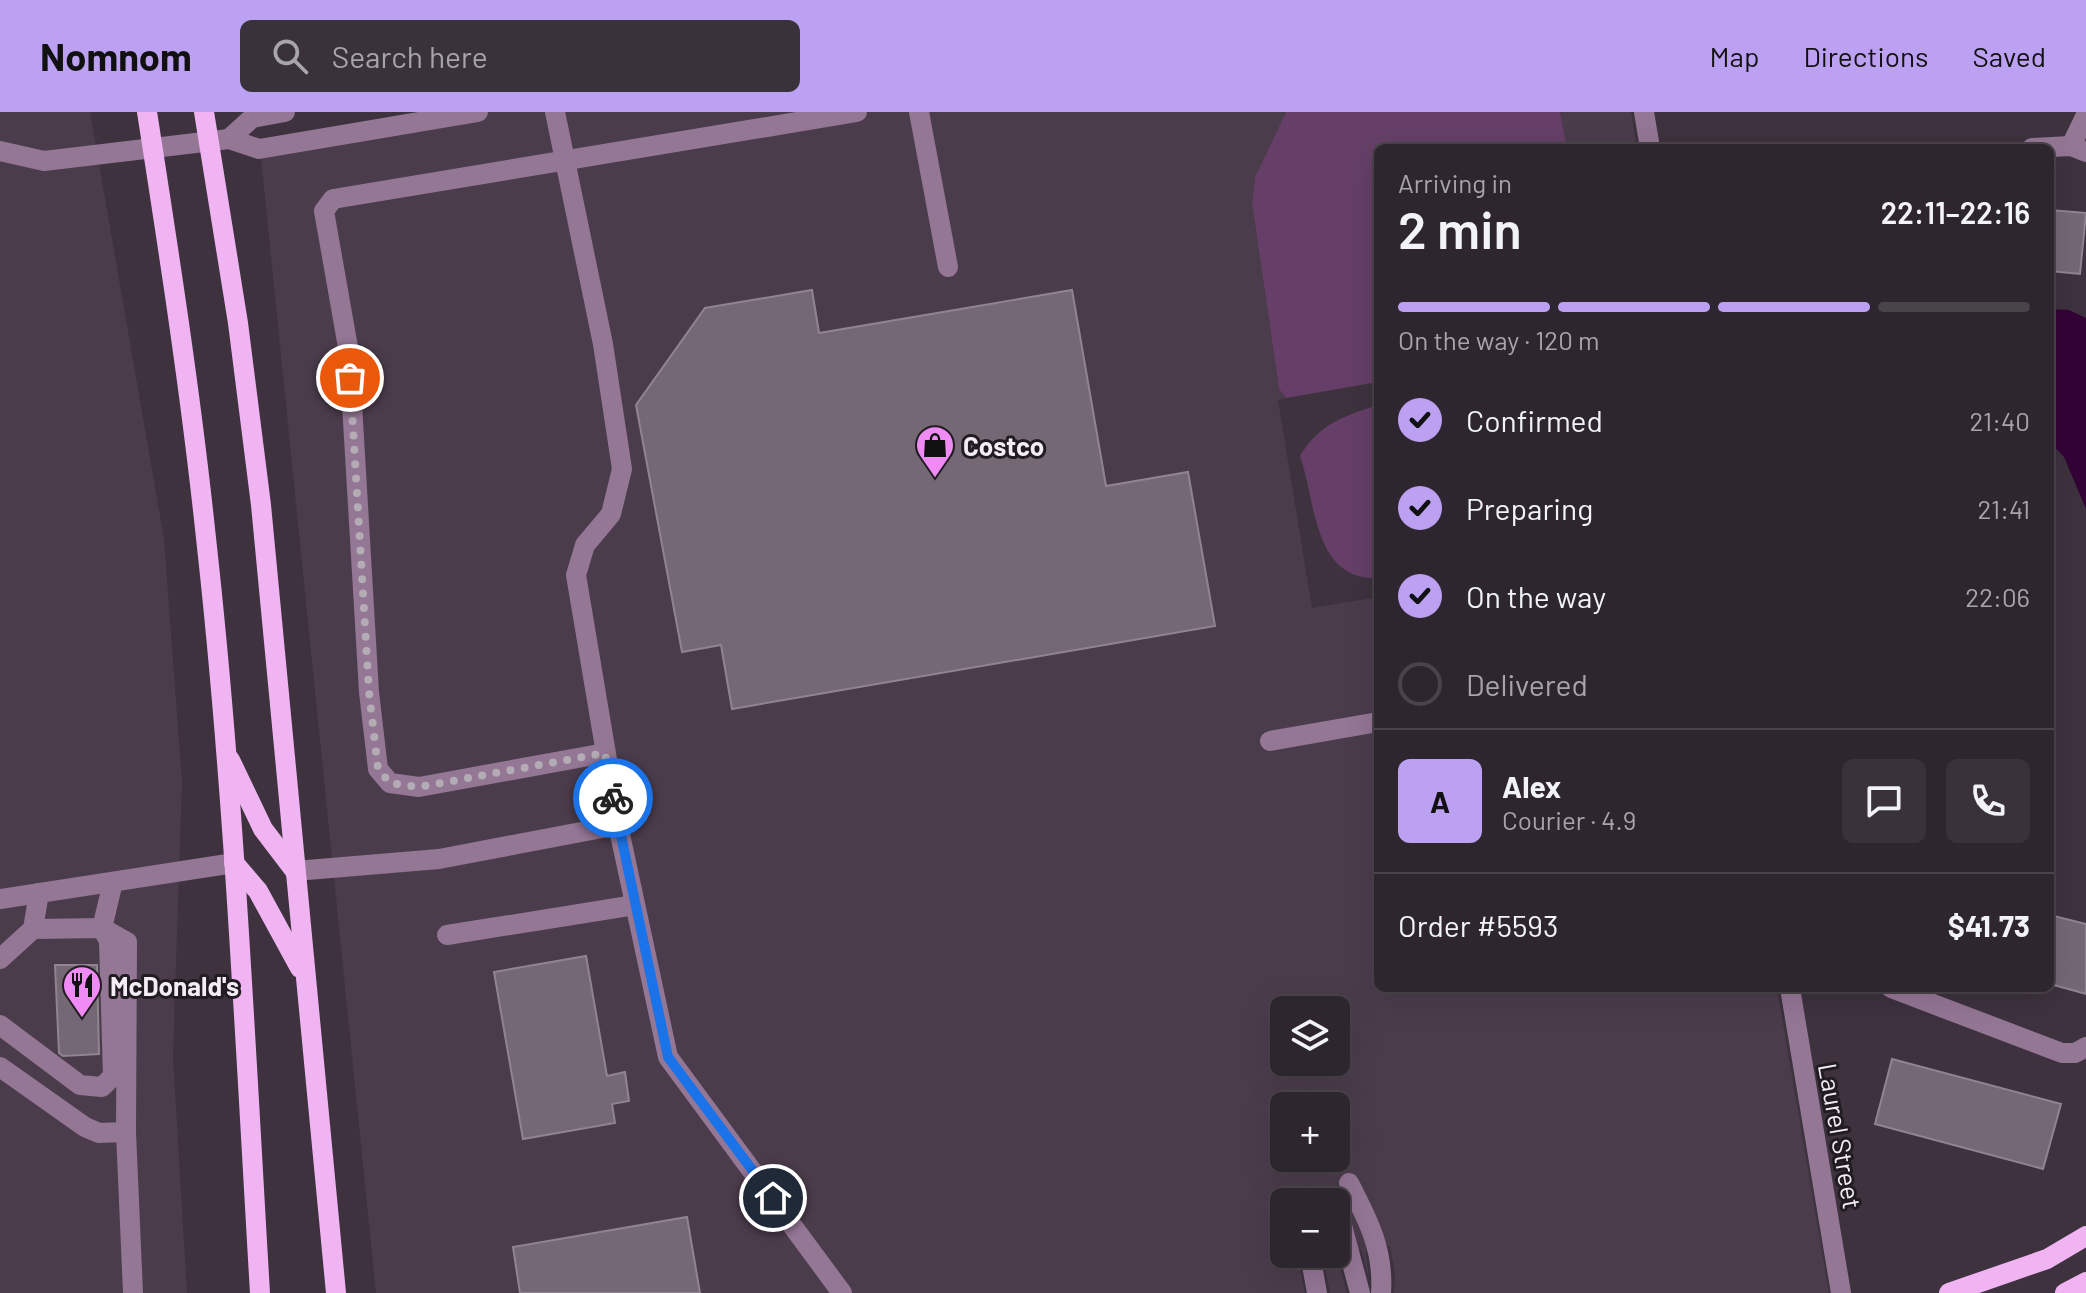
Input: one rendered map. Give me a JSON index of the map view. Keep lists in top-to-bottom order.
{
  "streets": {
    "street": ["Laurel Street"]
  },
  "places": {
    "shop": ["Costco"],
    "restaurant": ["McDonald's"]
  },
  "page": {
    "header": "Nomnom",
    "search": "Search here",
    "nav": ["Map", "Directions", "Saved"],
    "heading": ["2 min", "Arriving in", "22:11–22:16"],
    "panel": [
      "Alex",
      "Courier · 4.9",
      "Order #5593",
      "$41.73"
    ],
    "bar": "On the way · 120 m",
    "list": [
      ["Confirmed", "21:40"],
      ["Preparing", "21:41"],
      ["On the way", "22:06"],
      "Delivered"
    ],
    "round": "A",
    "map_buttons": ["+", "−"]
  }
}
